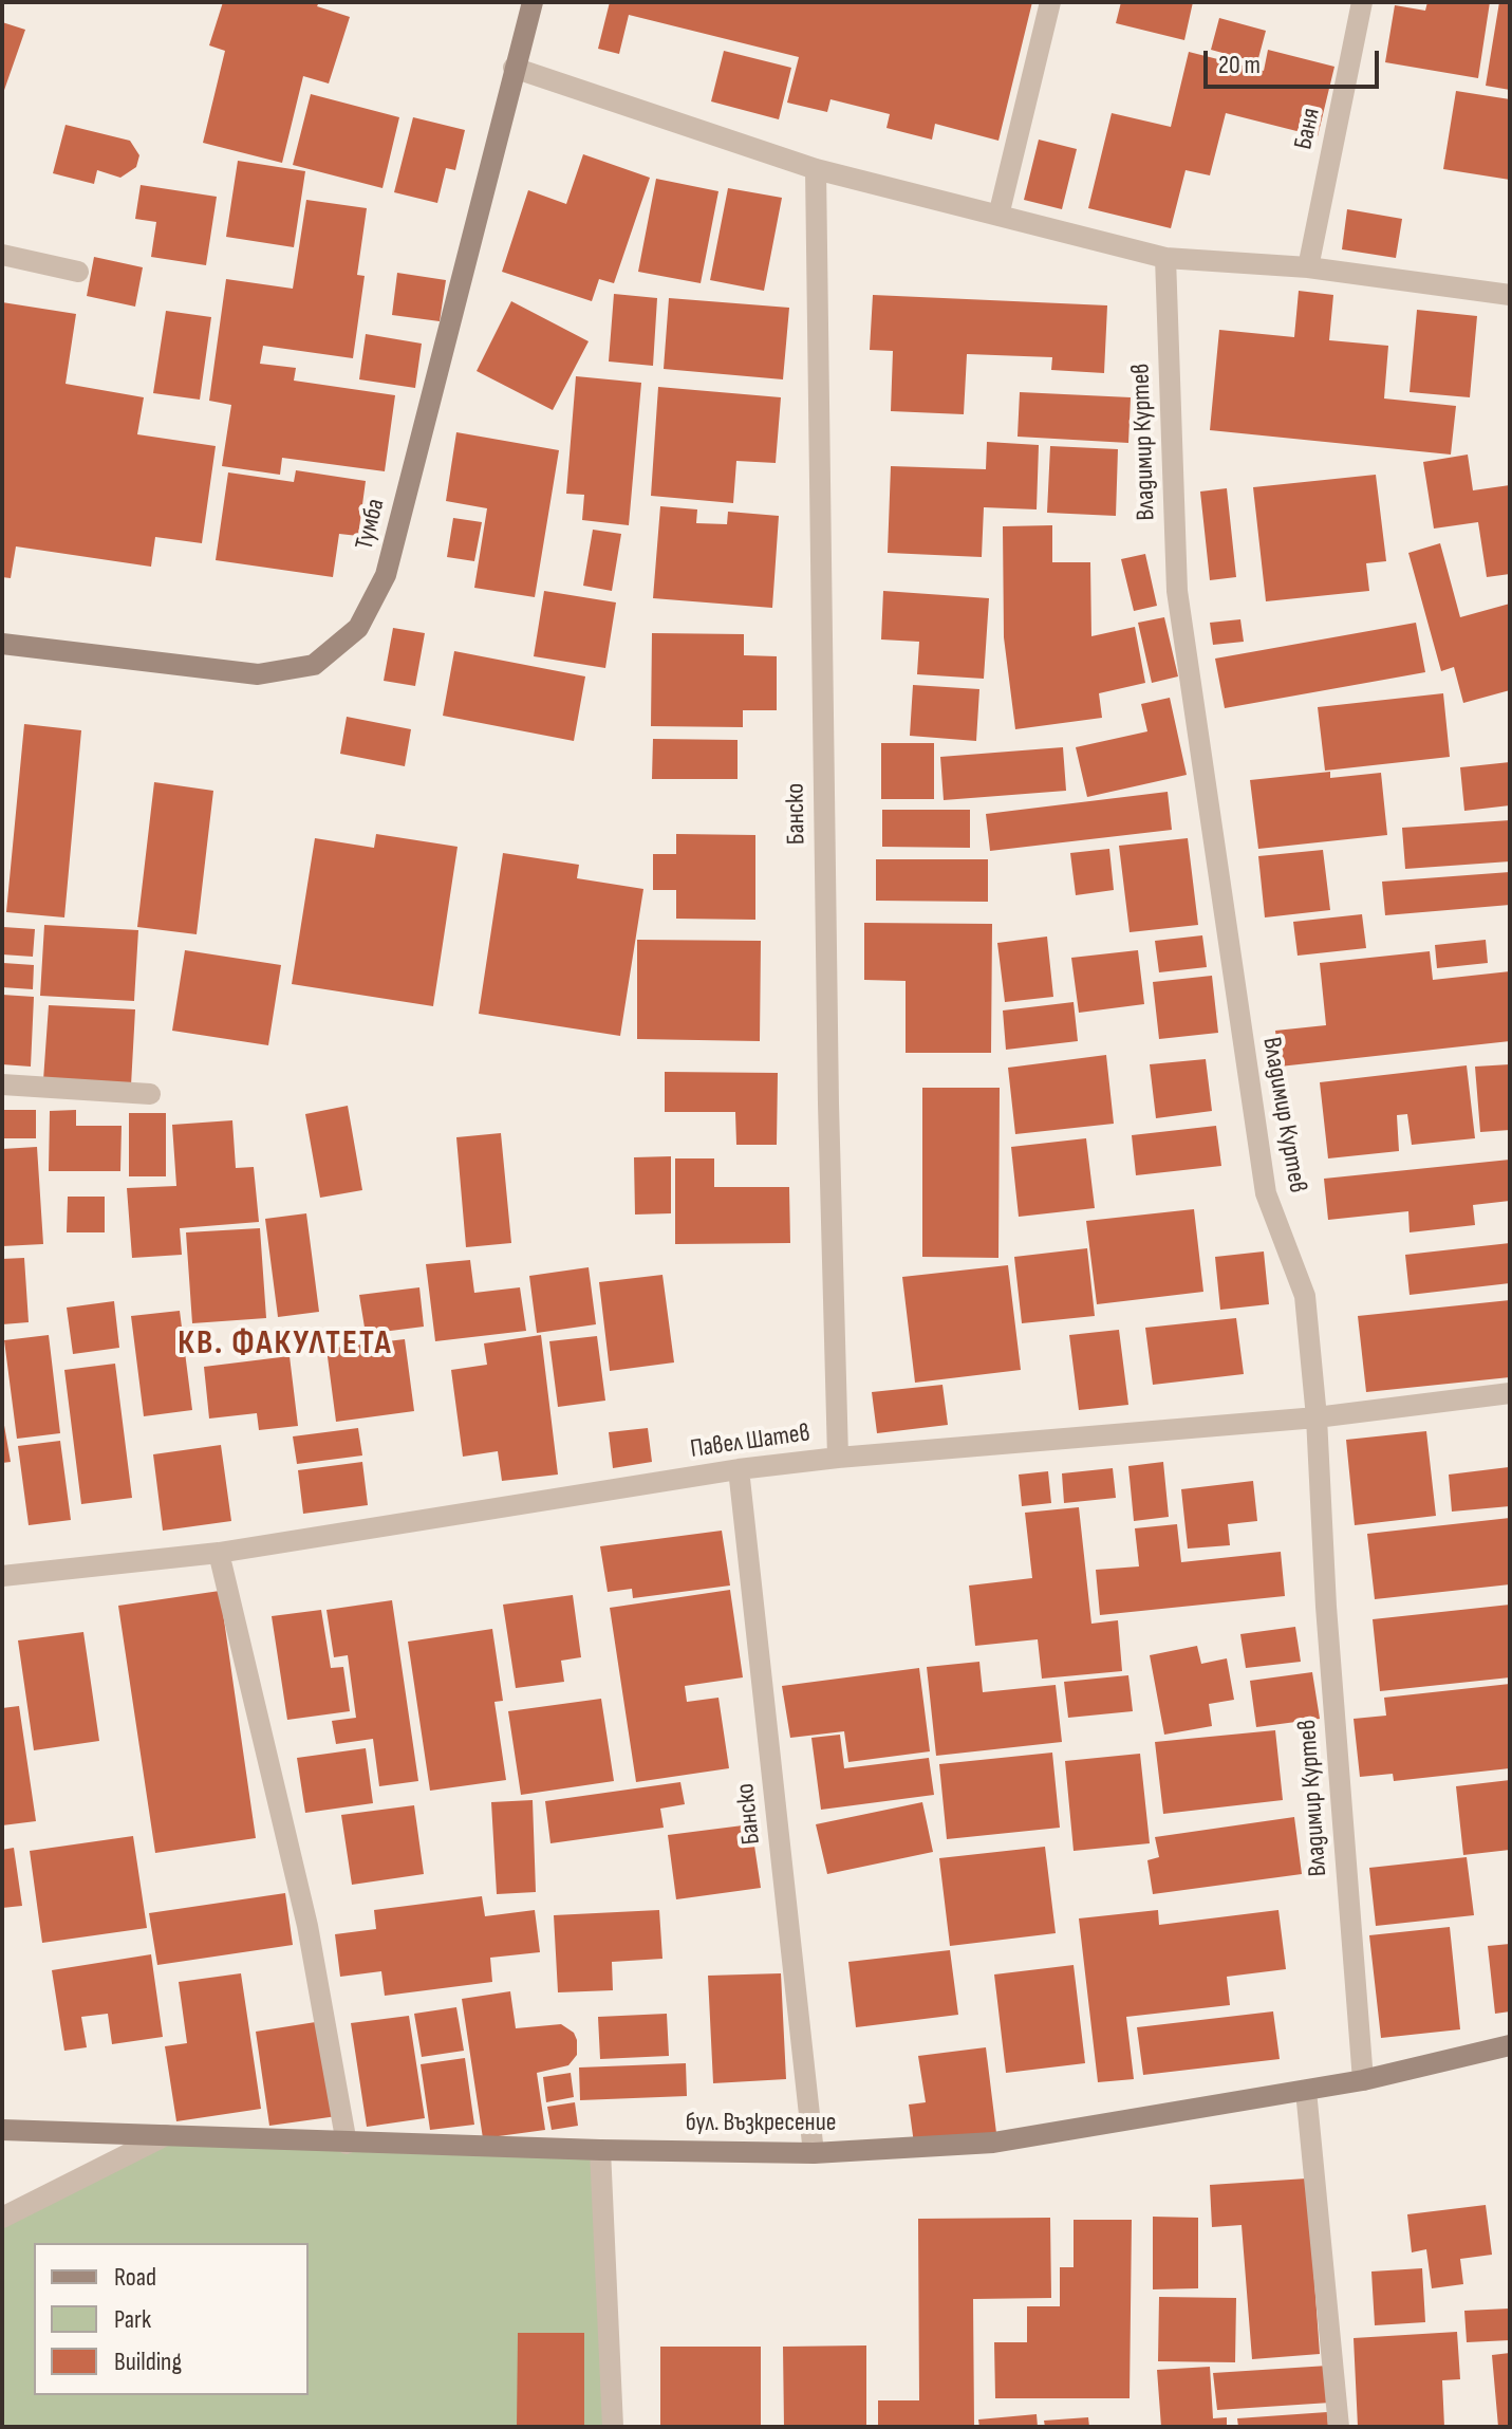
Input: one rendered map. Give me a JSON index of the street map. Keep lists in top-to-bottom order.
{
  "streets": {
    "street": [
      "Баня",
      "Владимир Куртев",
      "Тумба",
      "Банско",
      "Павел Шатев",
      "бул. Възкресение"
    ]
  },
  "crossings": [
    ["Владимир Куртев", "Павел Шатев"],
    ["Владимир Куртев", "бул. Възкресение"],
    ["Банско", "Павел Шатев"],
    ["Банско", "бул. Възкресение"]
  ],
  "districts": ["КВ. ФАКУЛТЕТА"],
  "legend": ["Road", "Park", "Building"],
  "scale_bar": "20 m"
}
